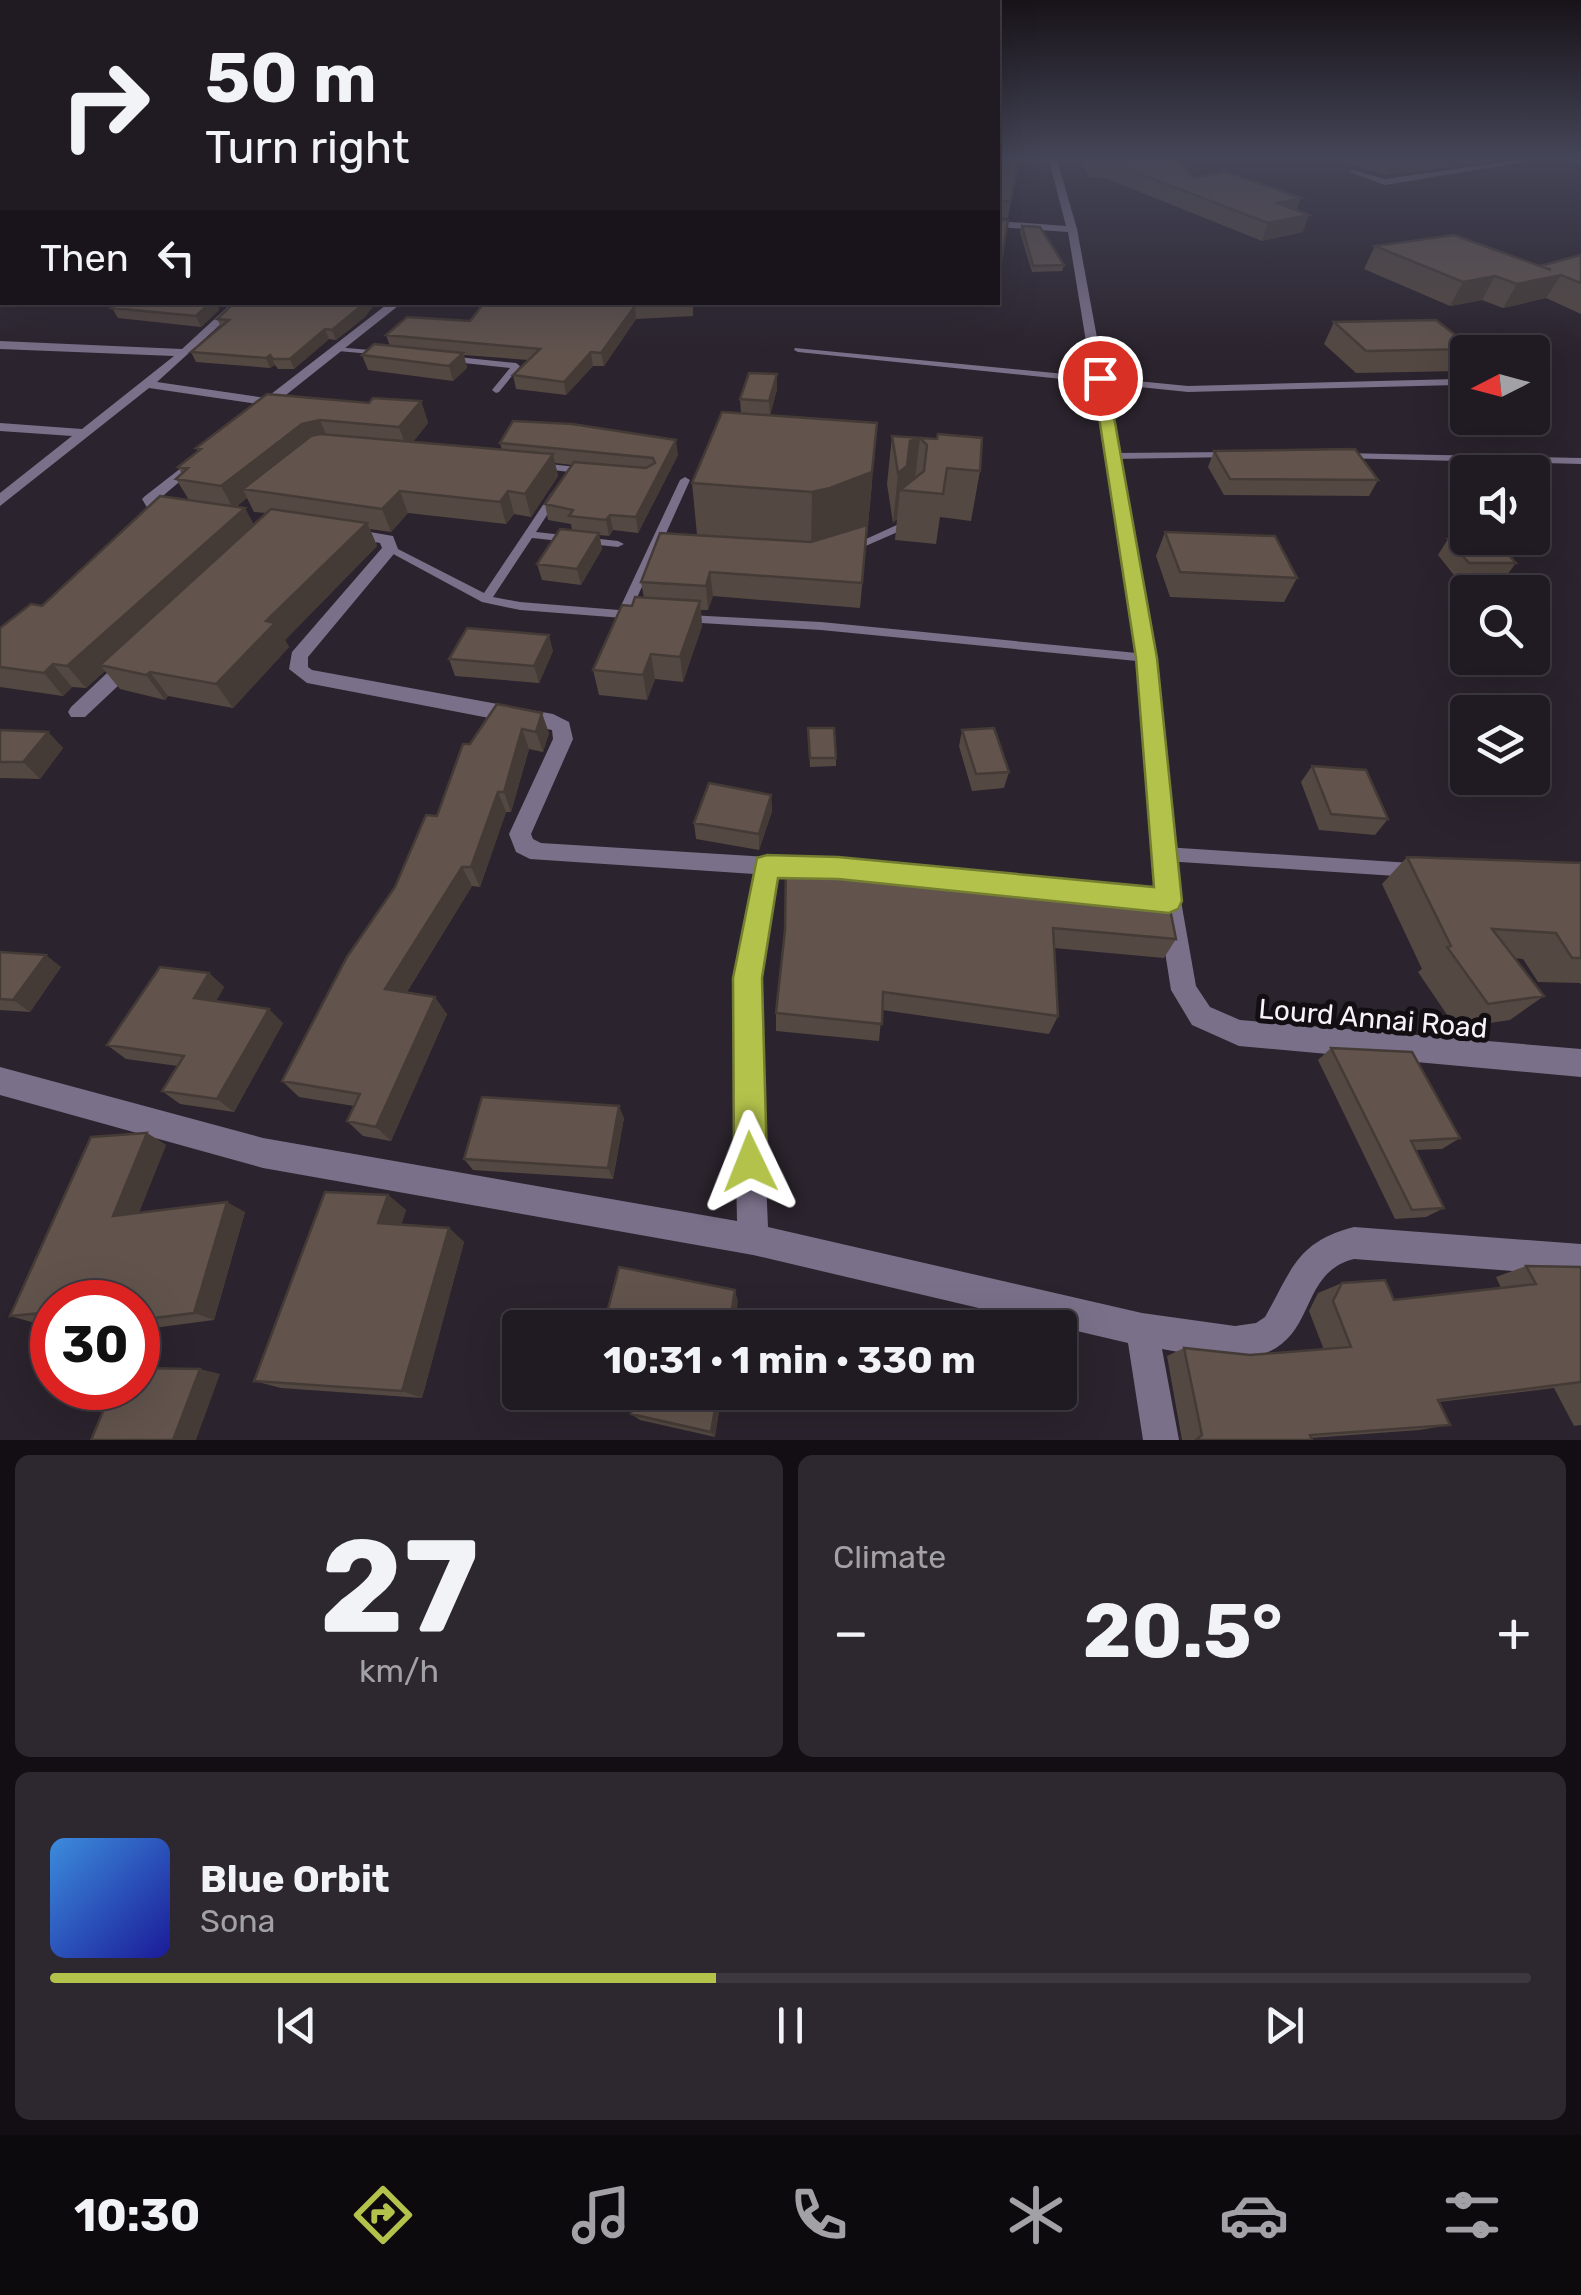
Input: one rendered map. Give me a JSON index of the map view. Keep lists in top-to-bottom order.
{
  "streets": {
    "street": ["Lourd Annai Road"]
  },
  "north": "left",
  "page": {
    "turn": ["50 m", "Turn right"],
    "then": "Then",
    "limit": "30",
    "trip": "10:31 · 1 min · 330 m",
    "tile": [
      ["27", "km/h"],
      "Climate"
    ],
    "heat": ["−", "20.5°", "+"],
    "song": ["Blue Orbit", "Sona"],
    "tabs": "10:30"
  }
}
